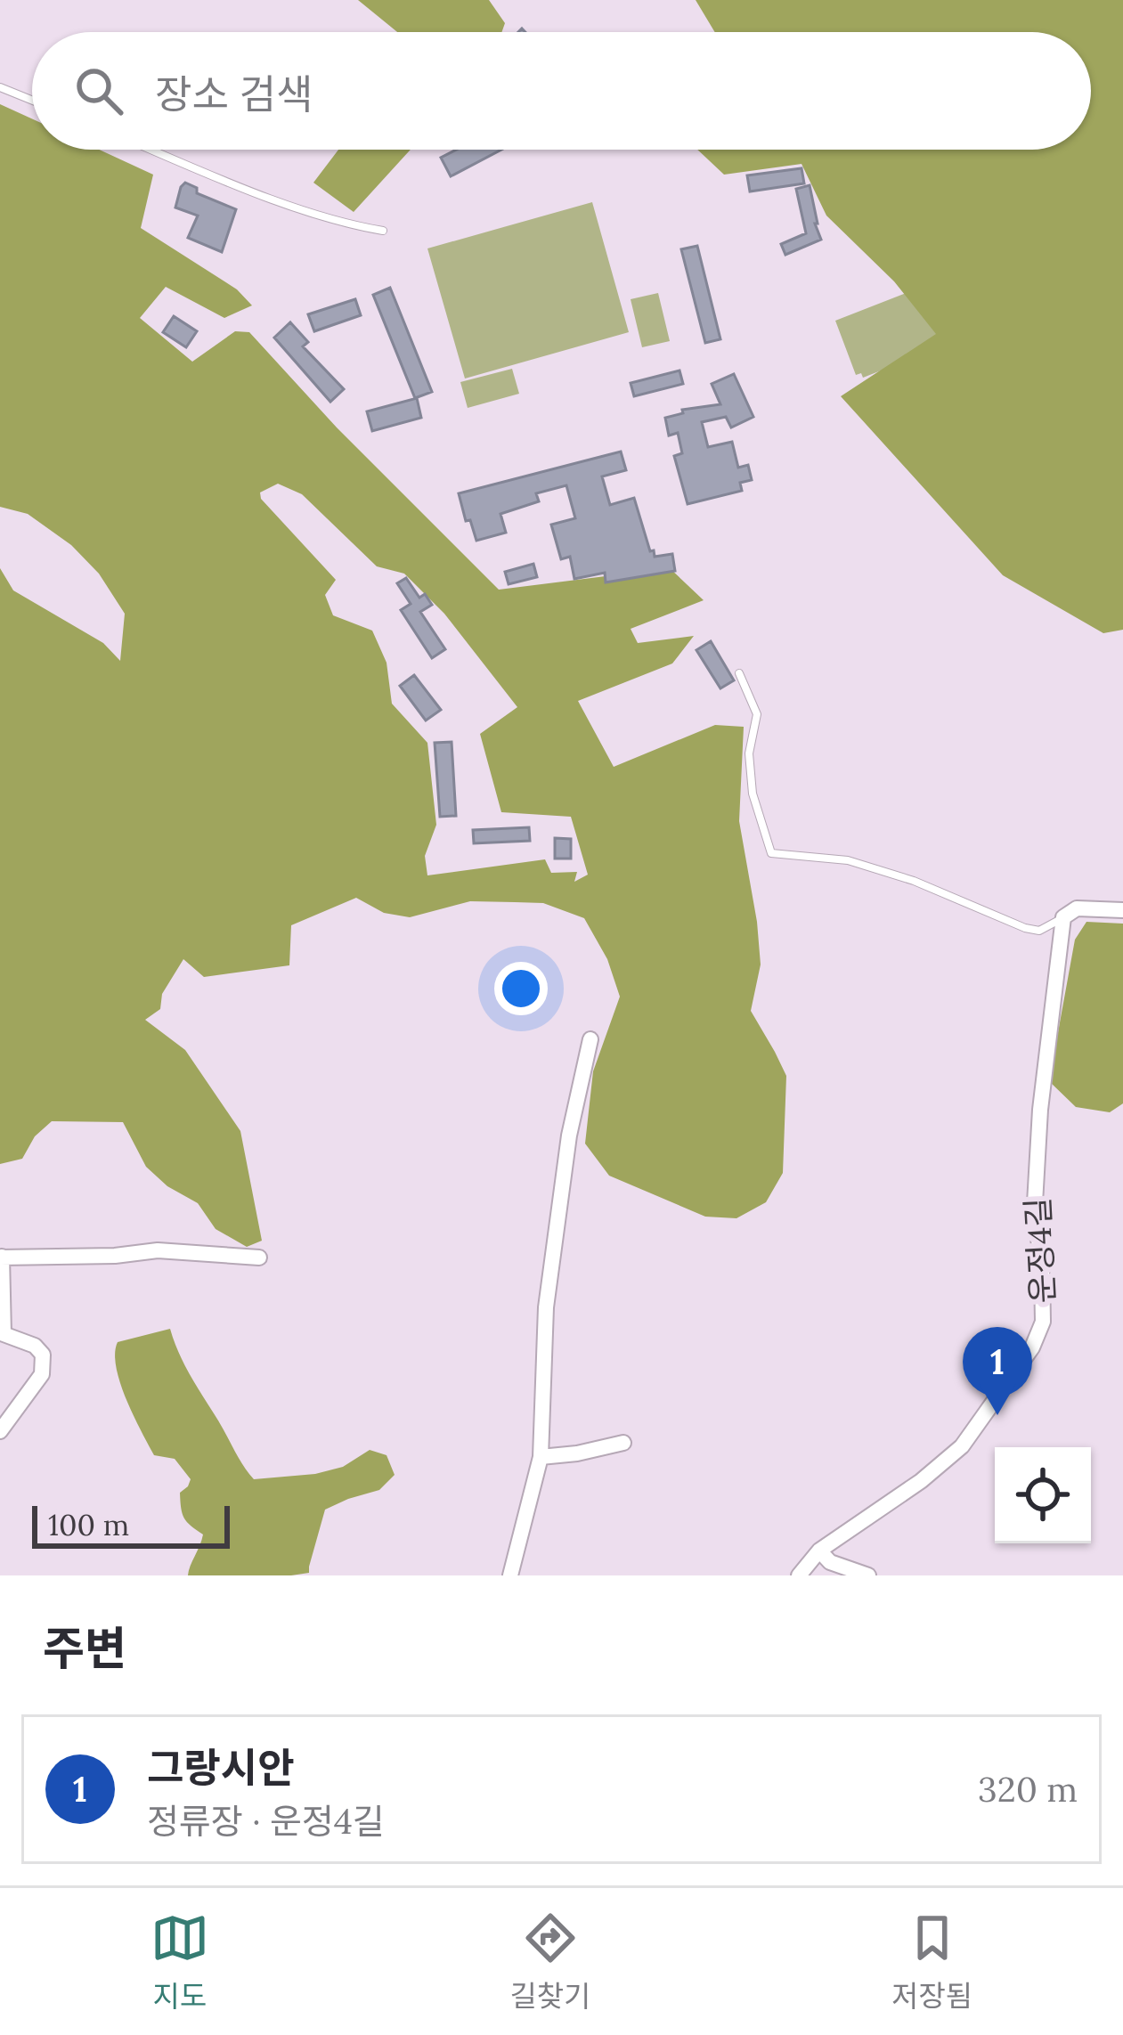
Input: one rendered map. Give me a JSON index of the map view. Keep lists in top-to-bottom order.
{
  "streets": {
    "street": ["운정4길"]
  },
  "scale_bar": "100 m",
  "page": {
    "search": "장소 검색",
    "pins": "1",
    "scale": "100 m",
    "heading": "주변",
    "list": [
      {
        "mark": "1",
        "name": "그랑시안",
        "note": "정류장 · 운정4길",
        "value": "320 m"
      }
    ],
    "nav": ["지도", "길찾기", "저장됨"]
  }
}
